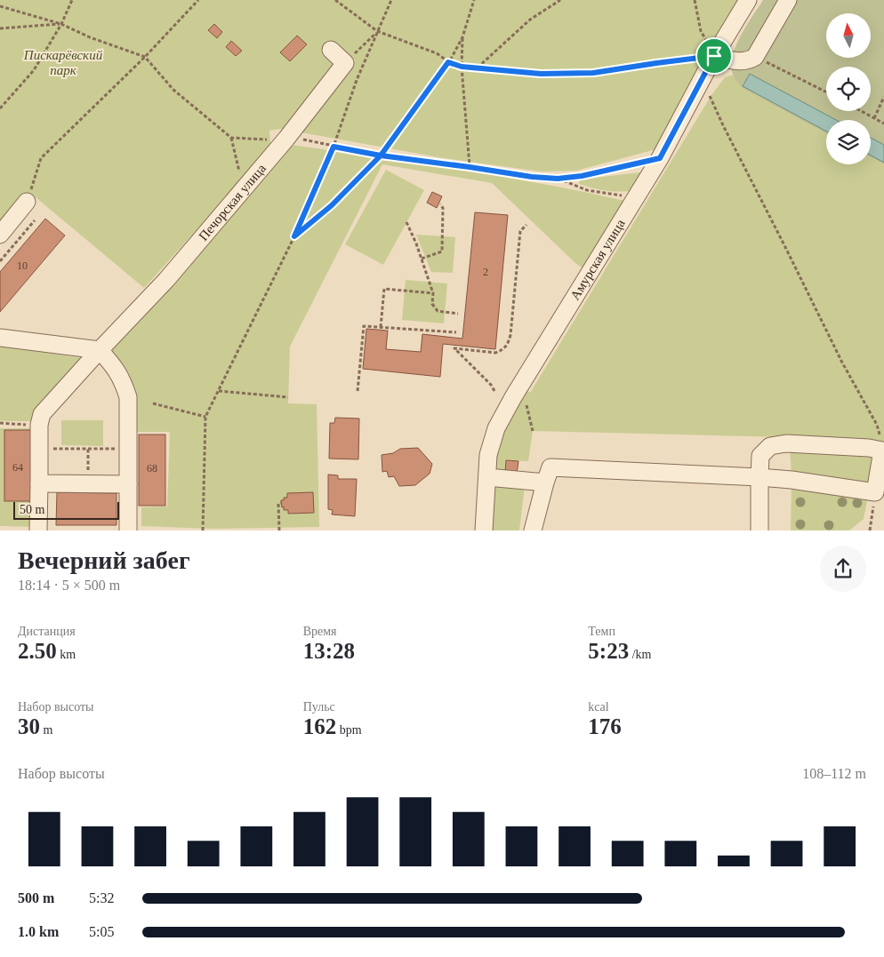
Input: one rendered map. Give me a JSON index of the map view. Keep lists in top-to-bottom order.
{
  "streets": {
    "street": ["Печорская улица", "Амурская улица"]
  },
  "parks": ["Пискарёвский парк"],
  "house_numbers": [
    "10",
    "2",
    "64",
    "68"
  ],
  "scale_bar": "50 m",
  "north": "top",
  "page": {
    "scale": "50 m",
    "heading": ["Вечерний забег", "18:14 · 5 × 500 m"],
    "stats": [
      ["Дистанция", "2.50 km"],
      ["Время", "13:28"],
      ["Темп", "5:23 /km"],
      ["Набор высоты", "30 m"],
      ["Пульс", "162 bpm"],
      ["kcal", "176"]
    ],
    "chart": ["Набор высоты", "108–112 m"],
    "list": [
      {
        "name": "500 m",
        "note": "5:32"
      },
      {
        "name": "1.0 km",
        "note": "5:05"
      }
    ]
  }
}
